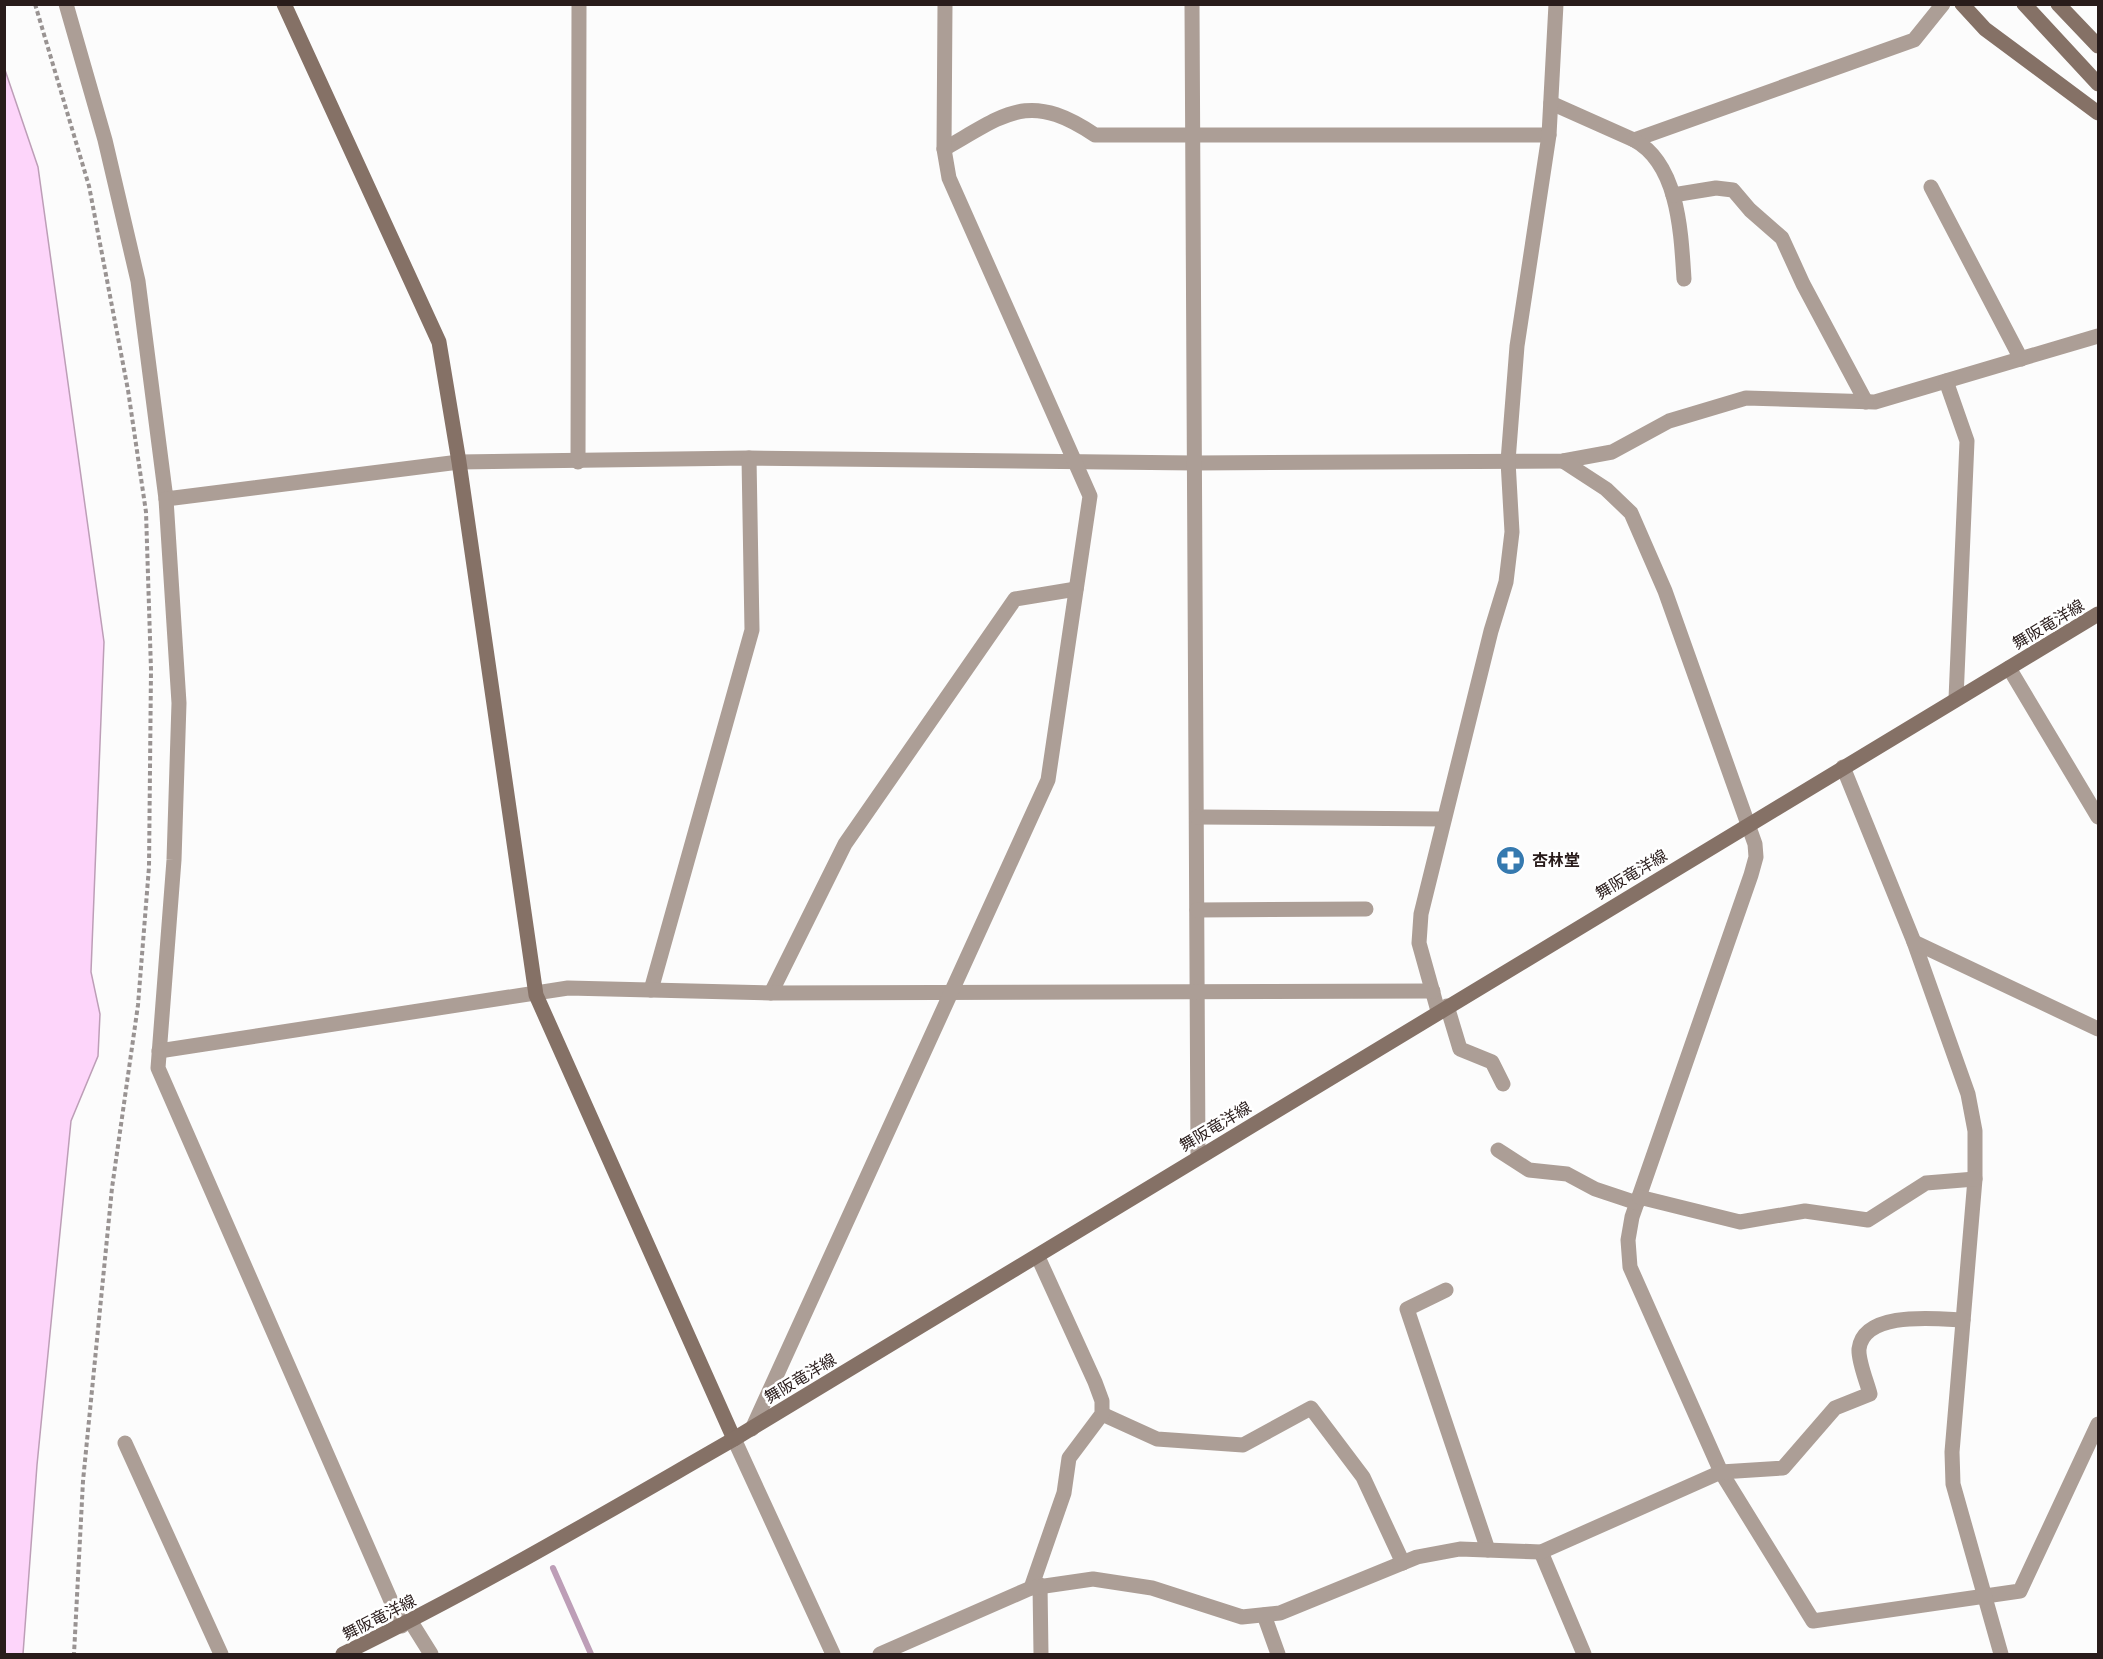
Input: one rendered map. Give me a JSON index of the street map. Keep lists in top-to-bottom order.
{
  "streets": {
    "main road": ["舞阪竜洋線"]
  },
  "places": {
    "pharmacy": ["杏林堂"]
  }
}
